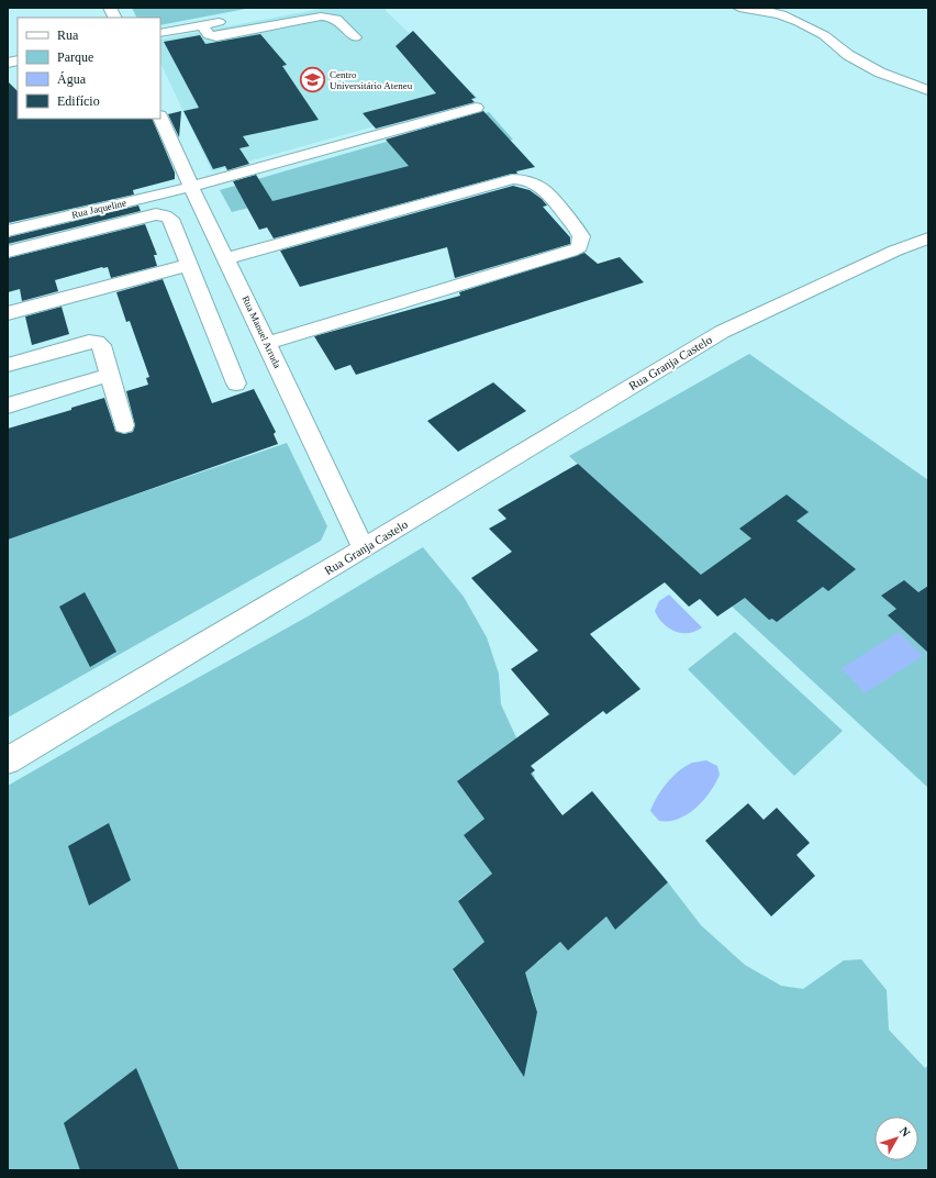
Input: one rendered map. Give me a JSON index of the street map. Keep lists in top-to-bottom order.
{
  "streets": {
    "street": ["Rua Jaqueline", "Rua Manuel Arruda", "Rua Granja Castelo"]
  },
  "crossings": [
    ["Rua Jaqueline", "Rua Manuel Arruda"],
    ["Rua Manuel Arruda", "Rua Granja Castelo"]
  ],
  "places": {
    "school or university": ["Centro Universitário Ateneu"]
  },
  "legend": [
    "Rua",
    "Parque",
    "Água",
    "Edifício"
  ],
  "north": "top right"
}
